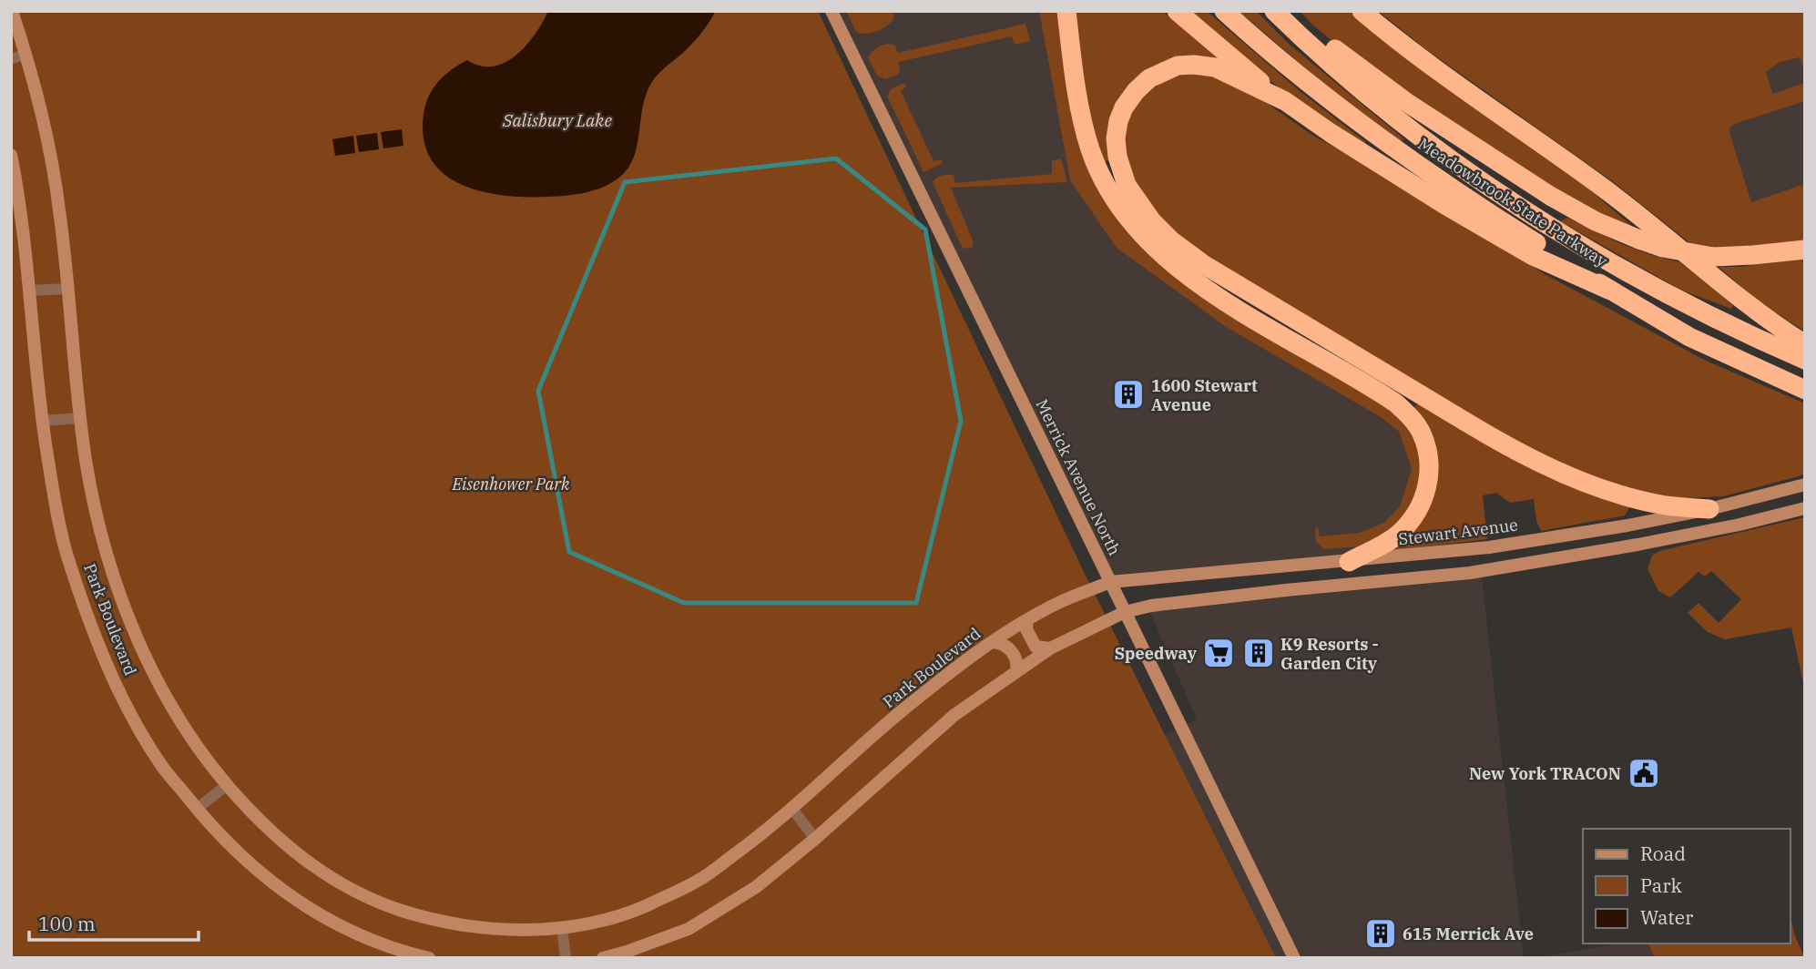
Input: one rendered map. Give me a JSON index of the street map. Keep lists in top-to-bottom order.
{
  "streets": {
    "highway": ["Meadowbrook State Parkway"],
    "street": ["Merrick Avenue North", "Stewart Avenue", "Park Boulevard"]
  },
  "crossings": [
    ["Merrick Avenue North", "Stewart Avenue"],
    ["Merrick Avenue North", "Park Boulevard"],
    ["Stewart Avenue", "Park Boulevard"]
  ],
  "water": ["Salisbury Lake"],
  "parks": ["Eisenhower Park"],
  "places": {
    "building": ["1600 Stewart Avenue", "K9 Resorts - Garden City", "615 Merrick Ave"],
    "supermarket": ["Speedway"],
    "public building": ["New York TRACON"]
  },
  "legend": ["Road", "Park", "Water"],
  "scale_bar": "100 m"
}
